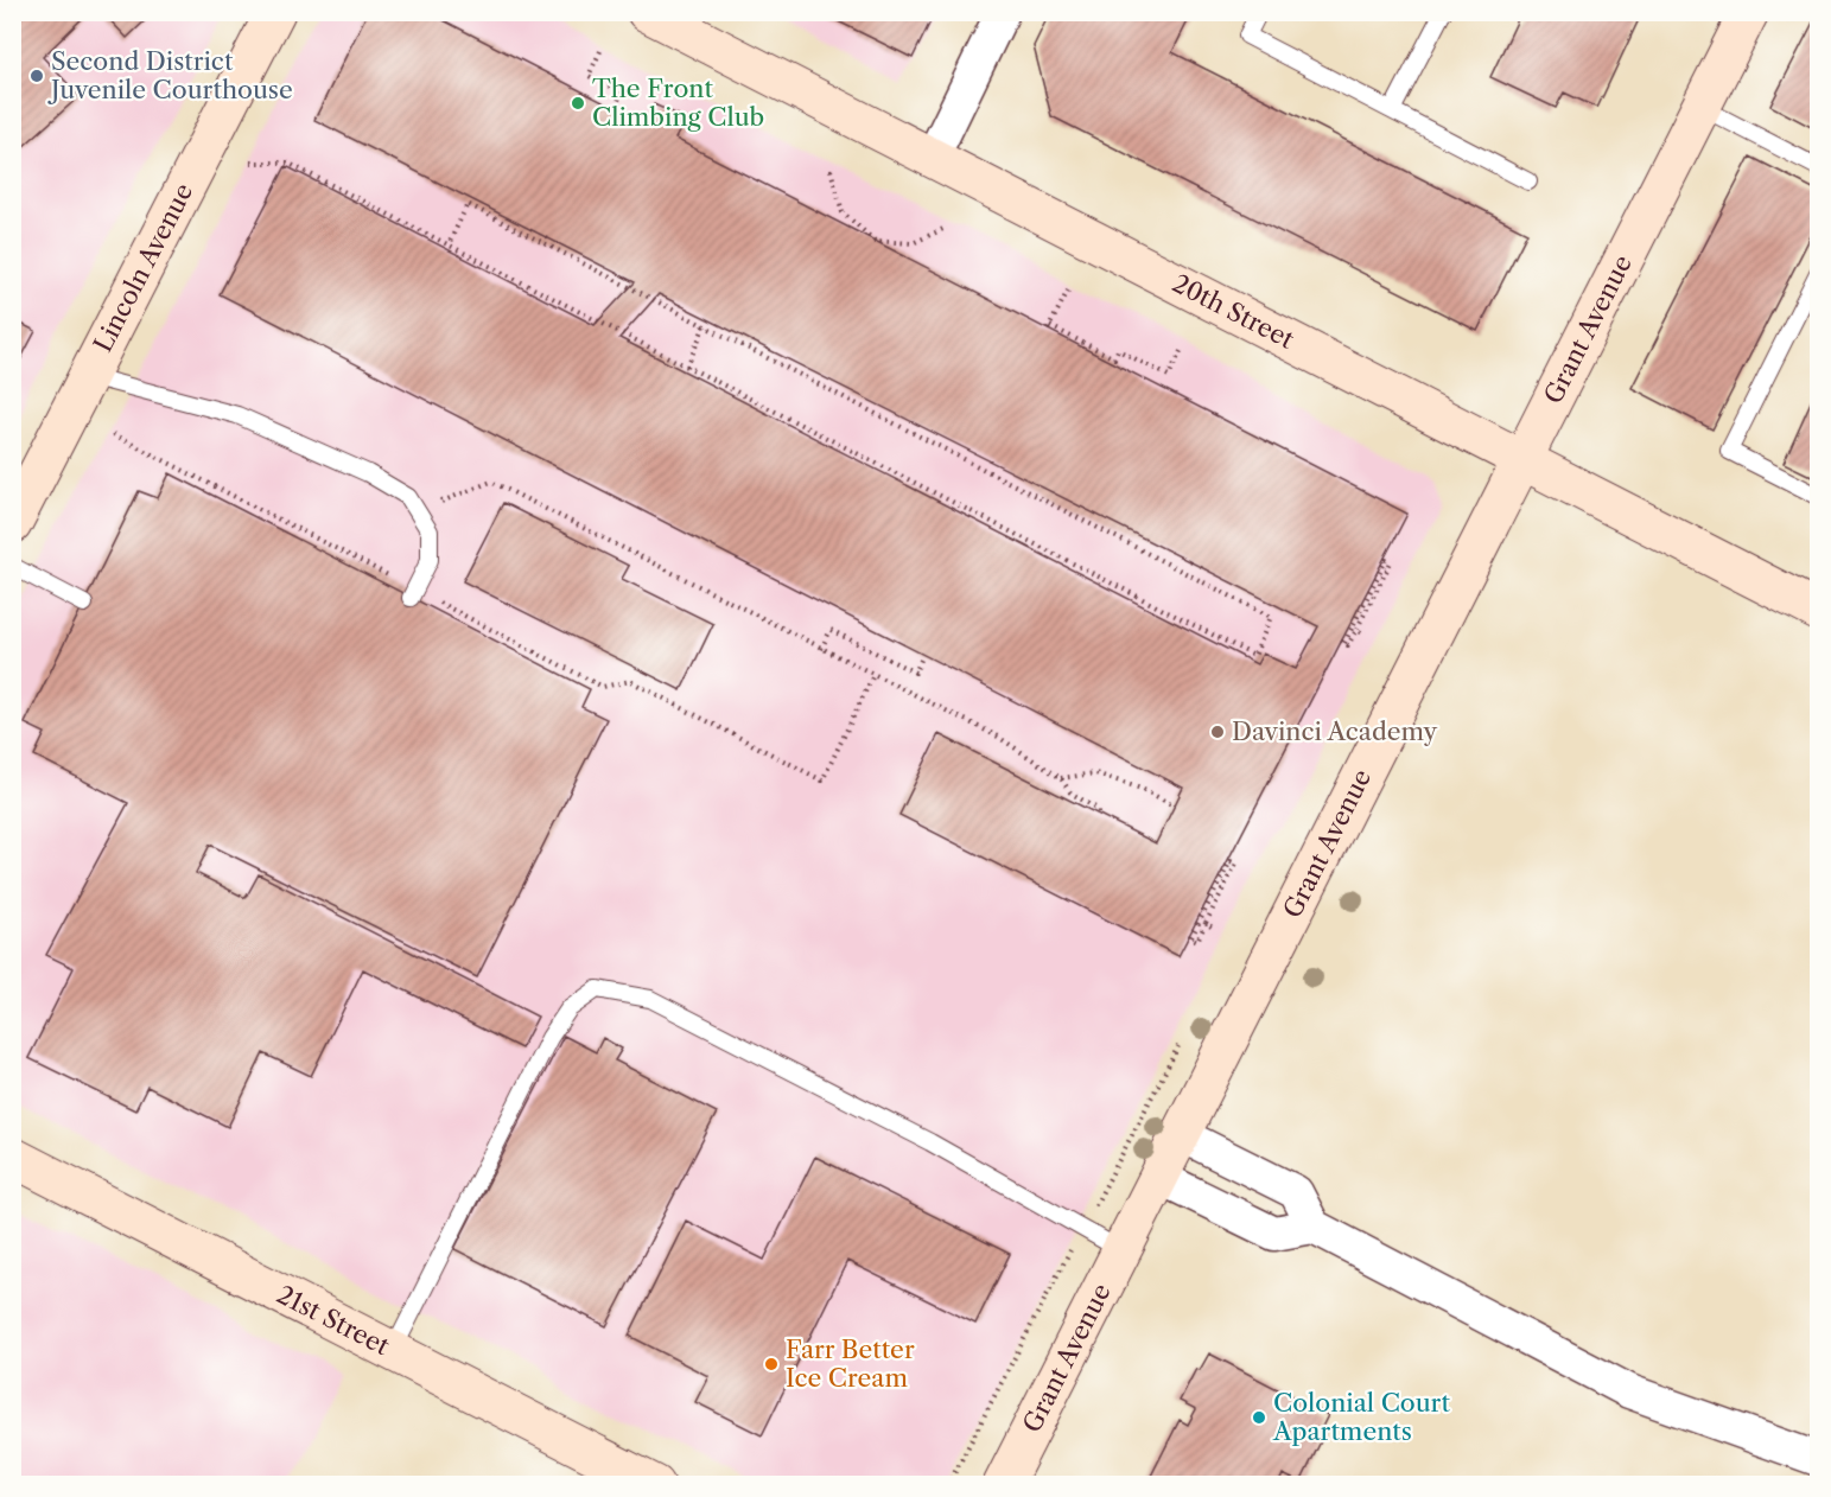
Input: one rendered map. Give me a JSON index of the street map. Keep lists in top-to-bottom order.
{
  "streets": {
    "street": [
      "Lincoln Avenue",
      "20th Street",
      "Grant Avenue",
      "21st Street"
    ]
  },
  "crossings": [
    ["20th Street", "Grant Avenue"]
  ],
  "places": [
    "Second District Juvenile Courthouse",
    "The Front Climbing Club",
    "Davinci Academy",
    "Farr Better Ice Cream",
    "Colonial Court Apartments"
  ]
}
